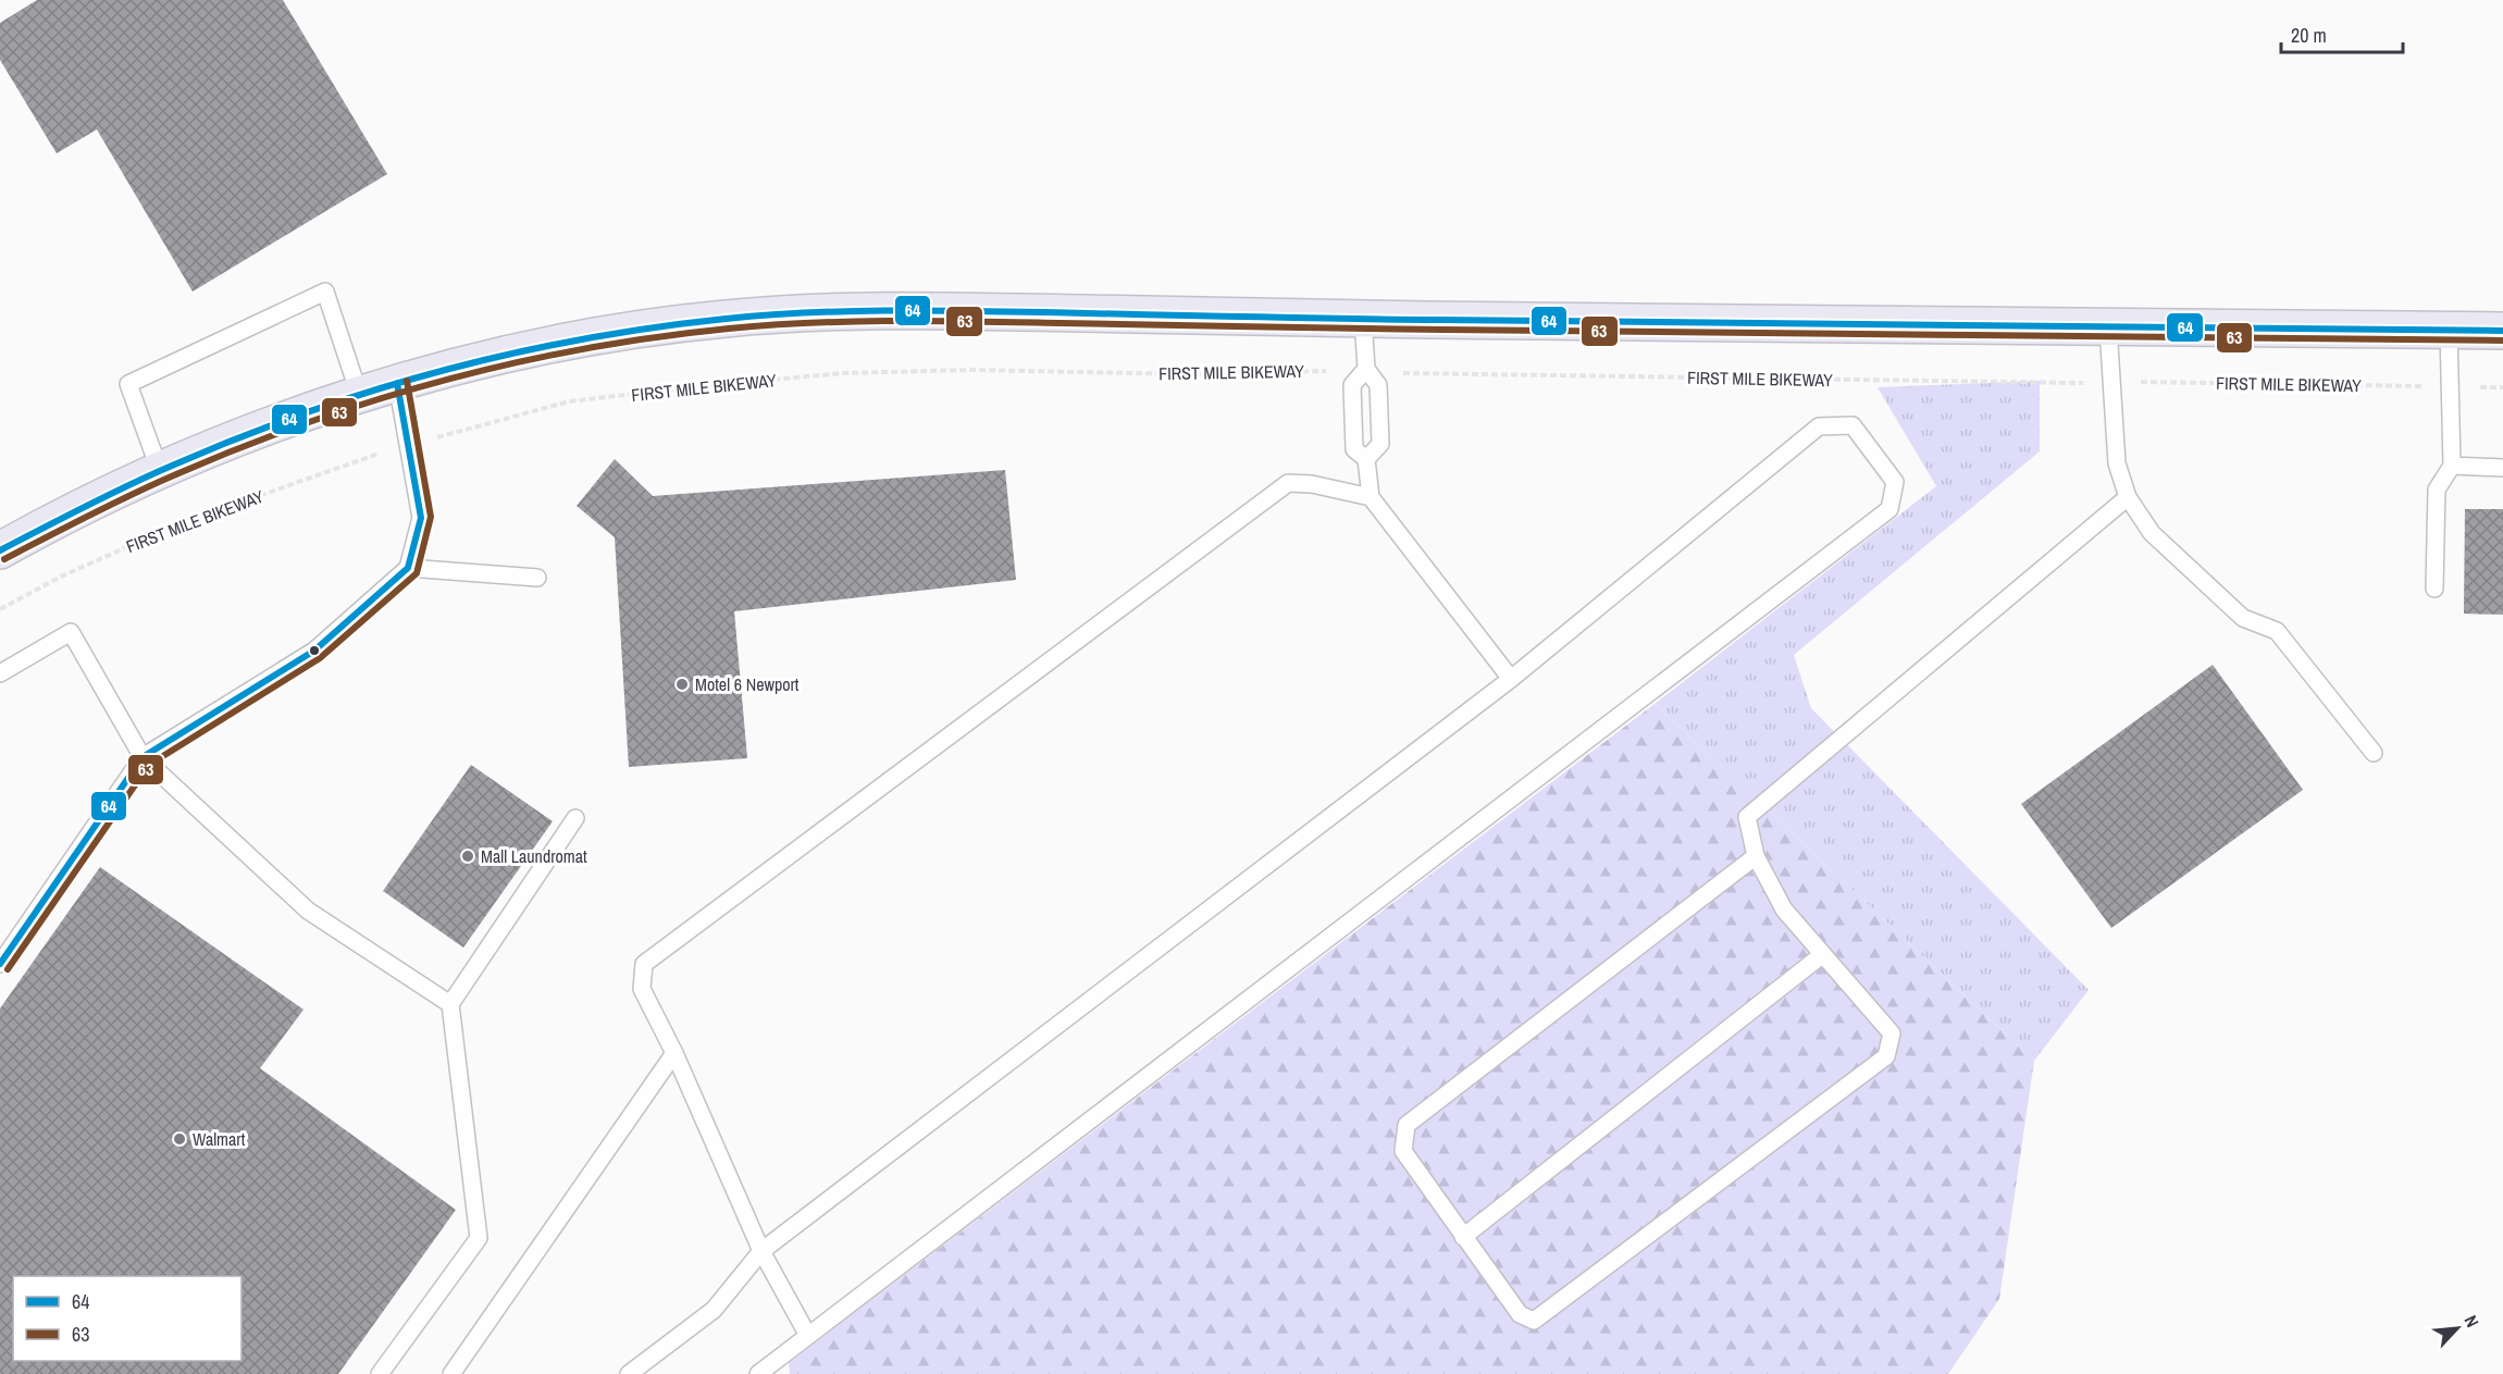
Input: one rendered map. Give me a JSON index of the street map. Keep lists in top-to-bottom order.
{
  "streets": {
    "path": ["FIRST MILE BIKEWAY"]
  },
  "places": ["Motel 6 Newport", "Mall Laundromat", "Walmart"],
  "lines": ["transit line 64", "transit line 63"],
  "legend": ["64", "63"],
  "scale_bar": "20 m",
  "north": "top right"
}
